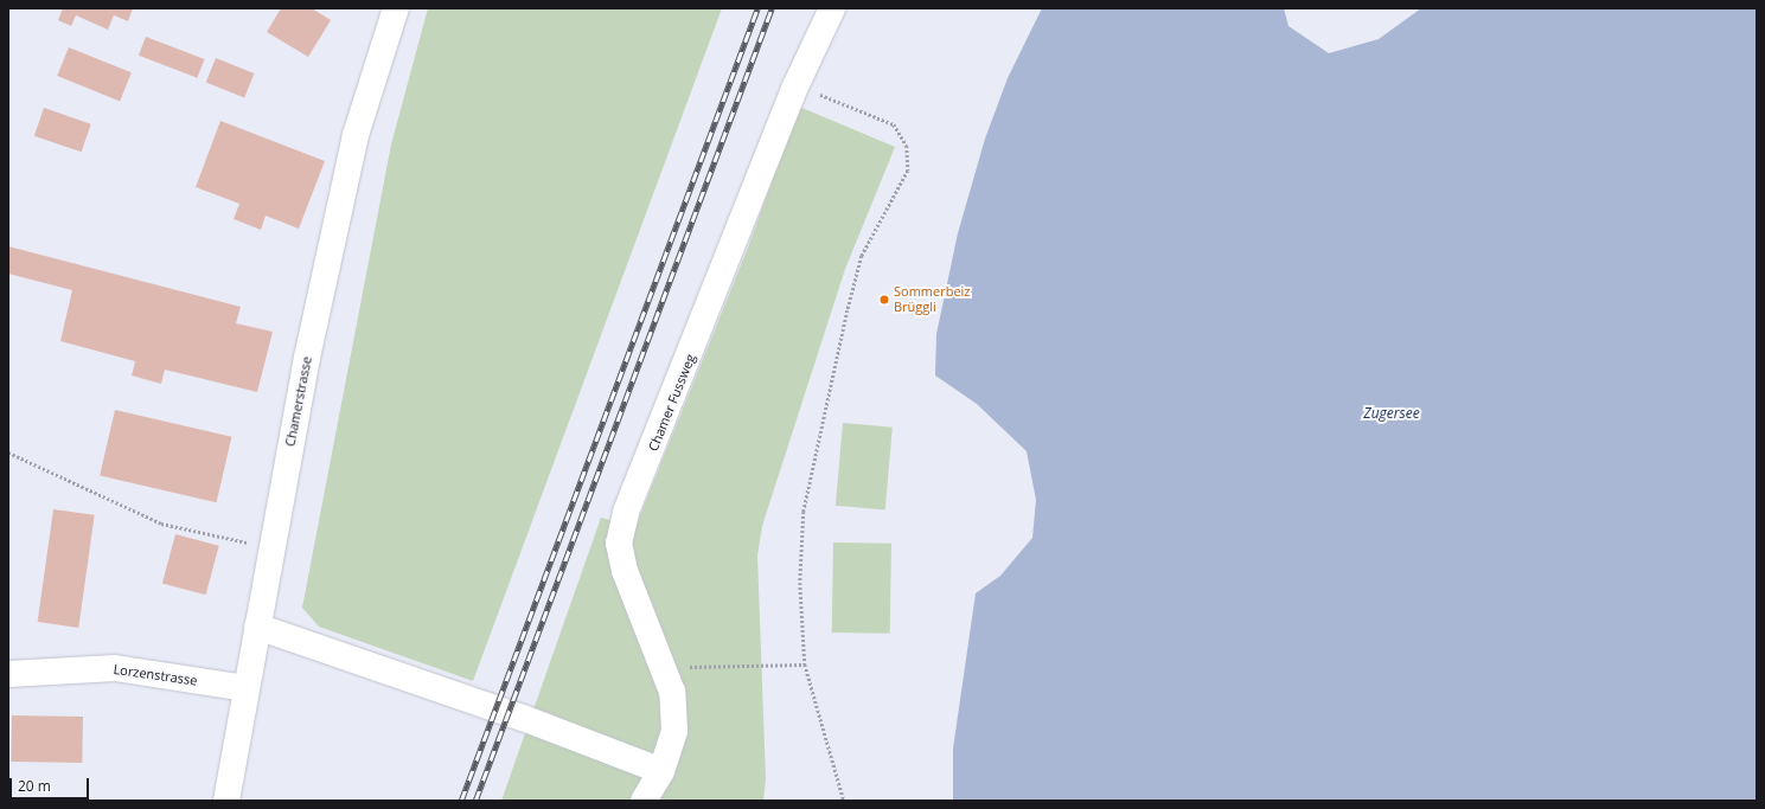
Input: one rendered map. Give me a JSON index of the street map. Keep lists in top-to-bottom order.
{
  "streets": {
    "main road": ["Chamerstrasse", "Chamer Fussweg", "Lorzenstrasse"]
  },
  "crossings": [
    ["Chamerstrasse", "Lorzenstrasse"]
  ],
  "water": ["Zugersee"],
  "places": ["Sommerbeiz Brüggli"],
  "scale_bar": "20 m"
}
